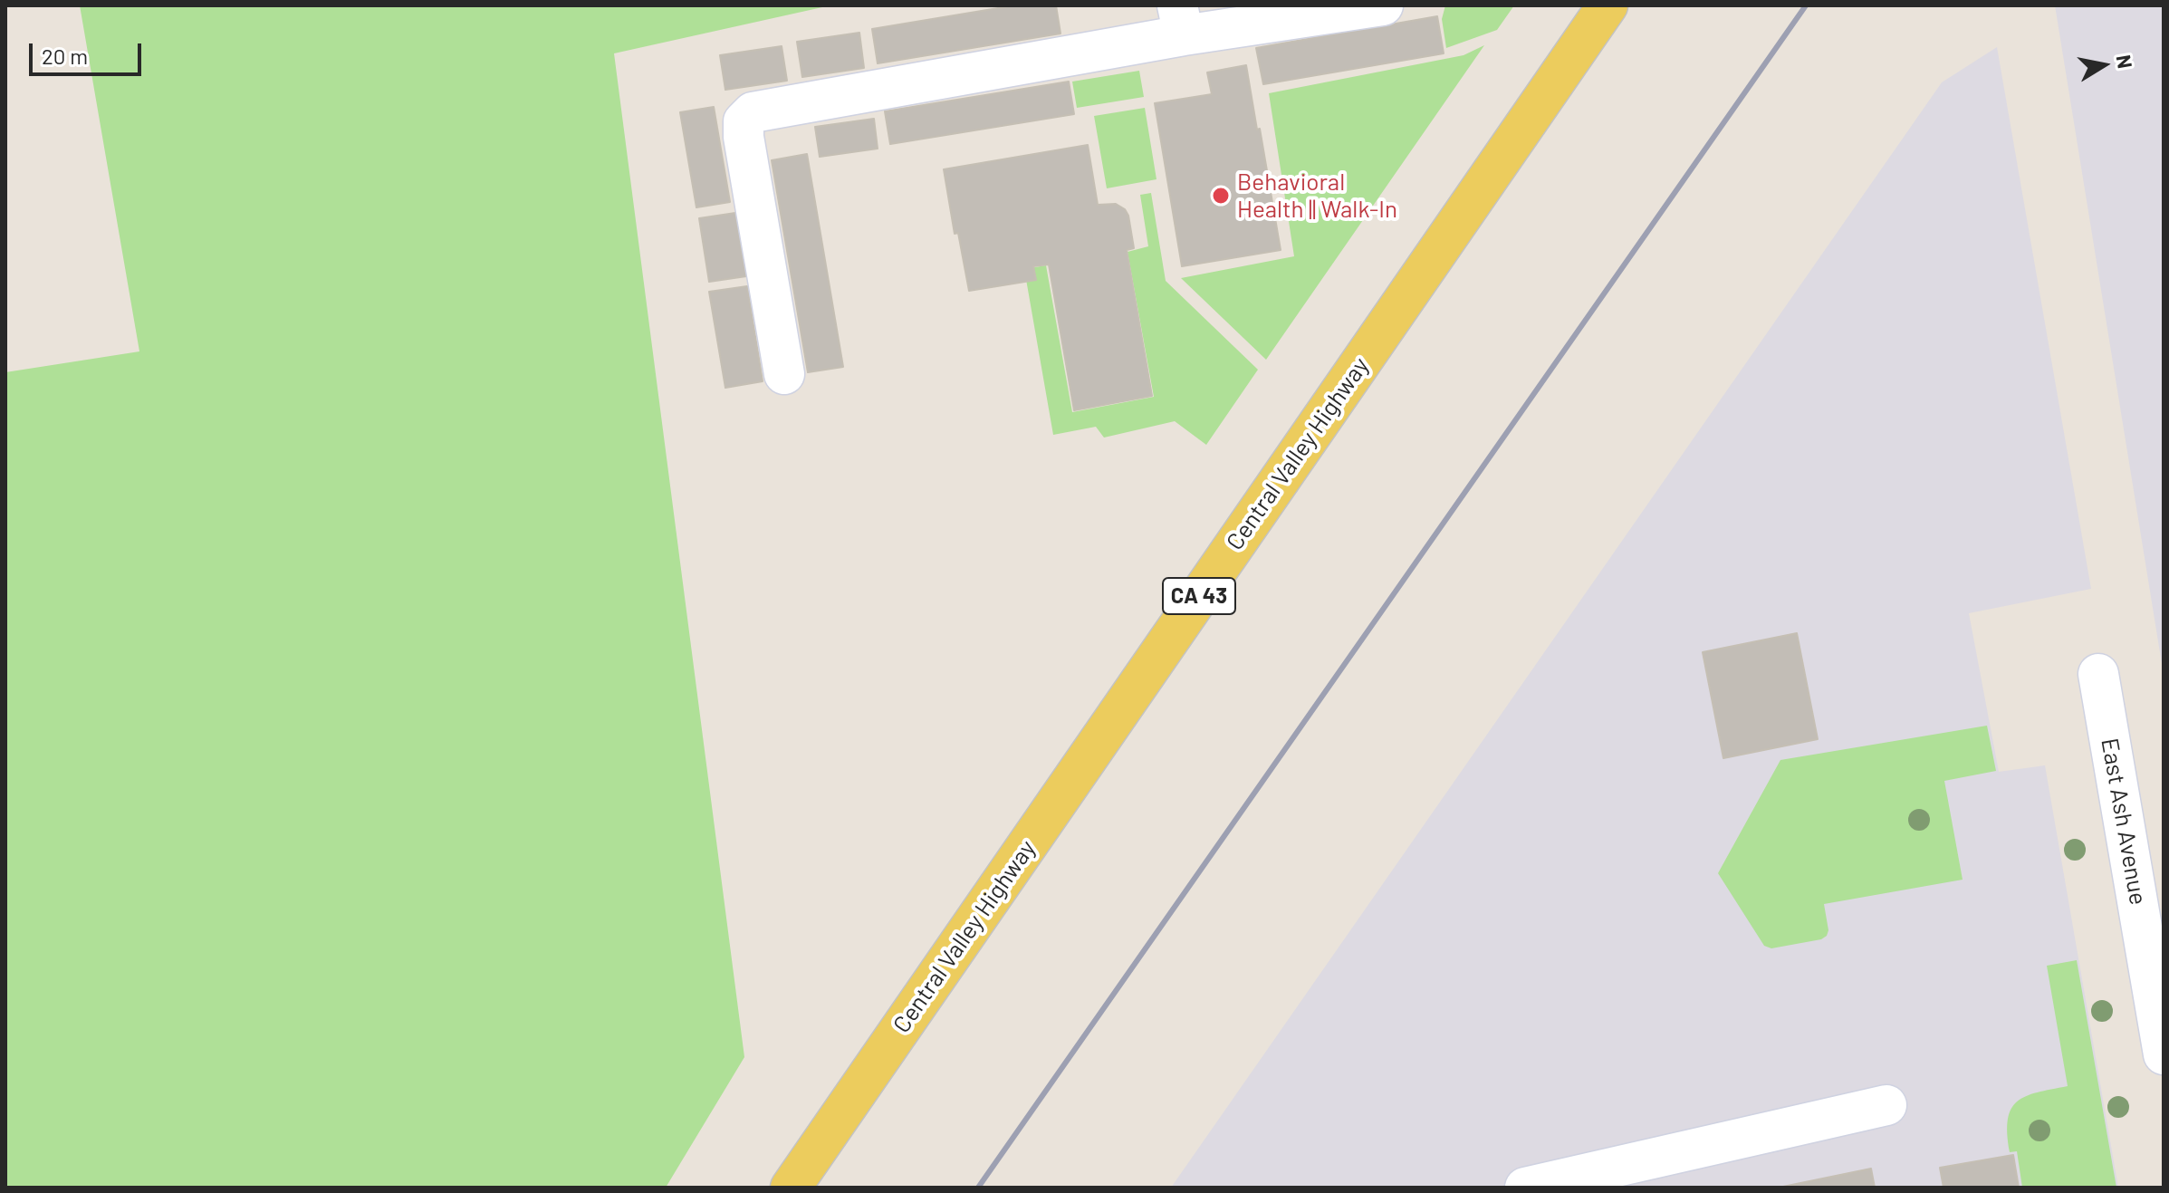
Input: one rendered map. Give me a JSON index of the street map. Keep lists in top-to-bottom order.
{
  "streets": {
    "main road": ["Central Valley Highway", "CA 43"],
    "street": ["East Ash Avenue"]
  },
  "places": ["Behavioral Health || Walk-In"],
  "scale_bar": "20 m",
  "north": "right"
}
